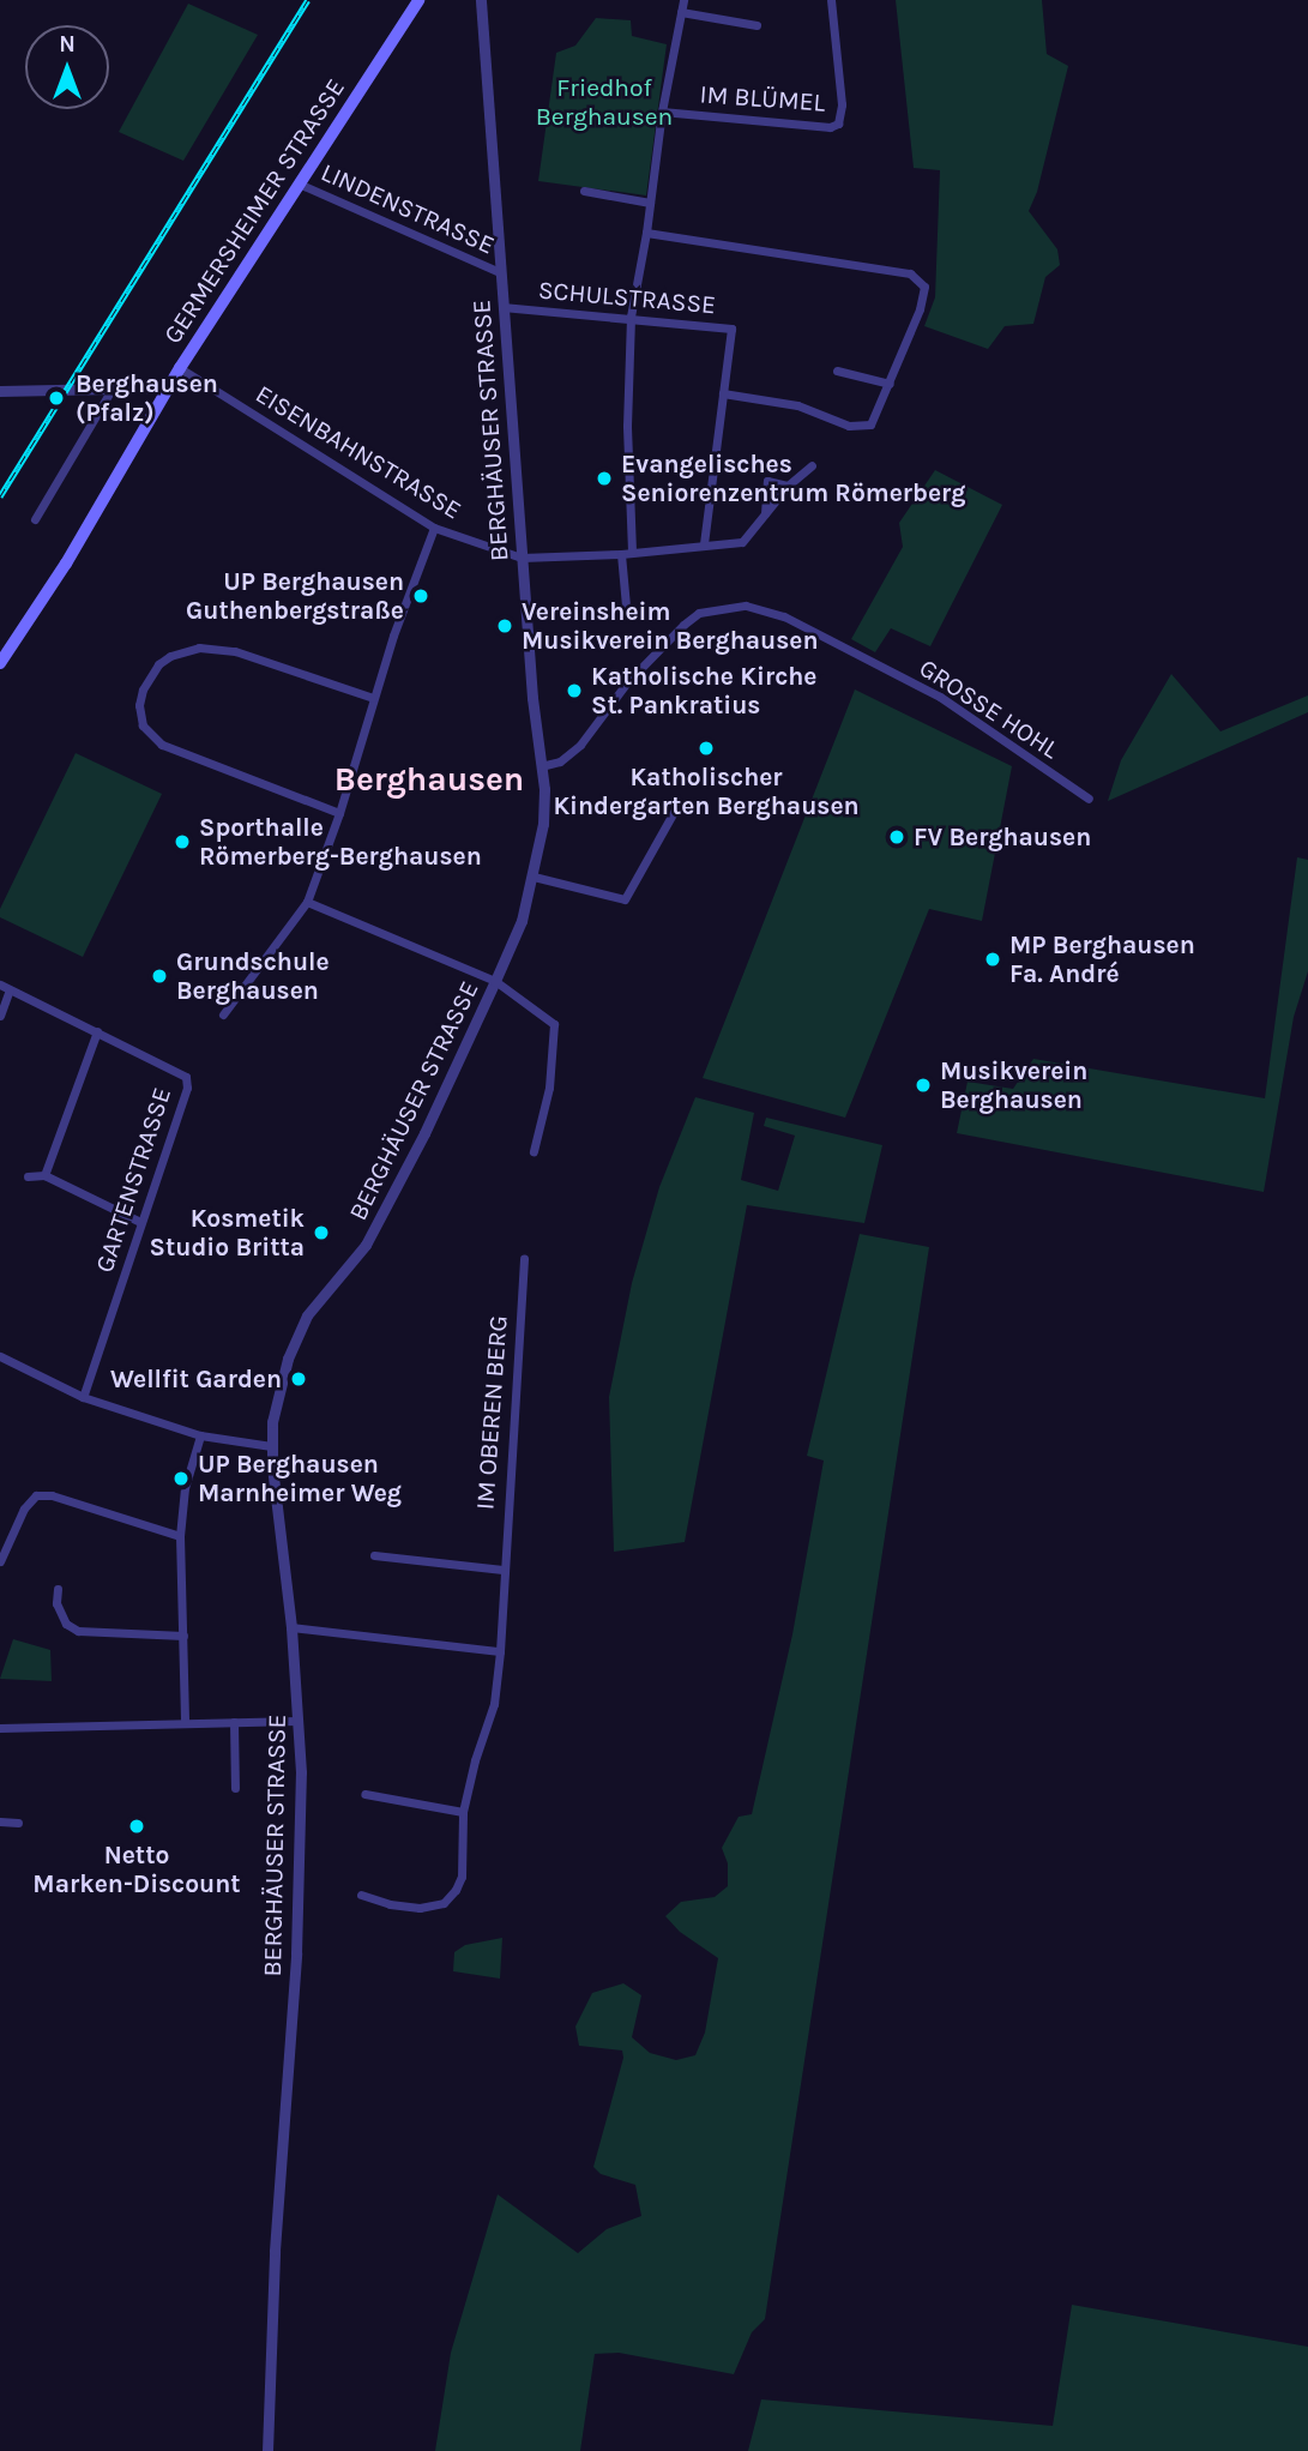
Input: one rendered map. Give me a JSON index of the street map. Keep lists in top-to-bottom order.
{
  "streets": {
    "main road": ["GERMERSHEIMER STRASSE"],
    "street": [
      "IM BLÜMEL",
      "LINDENSTRASSE",
      "SCHULSTRASSE",
      "BERGHÄUSER STRASSE",
      "EISENBAHNSTRASSE",
      "GROSSE HOHL",
      "GARTENSTRASSE",
      "IM OBEREN BERG"
    ]
  },
  "crossings": [
    ["LINDENSTRASSE", "GERMERSHEIMER STRASSE"],
    ["LINDENSTRASSE", "BERGHÄUSER STRASSE"],
    ["GERMERSHEIMER STRASSE", "EISENBAHNSTRASSE"],
    ["SCHULSTRASSE", "BERGHÄUSER STRASSE"],
    ["BERGHÄUSER STRASSE", "EISENBAHNSTRASSE"],
    ["BERGHÄUSER STRASSE", "GROSSE HOHL"]
  ],
  "districts": ["Berghausen"],
  "parks": ["Friedhof Berghausen"],
  "places": [
    "Berghausen (Pfalz)",
    "Evangelisches Seniorenzentrum Römerberg",
    "UP Berghausen Guthenbergstraße",
    "Vereinsheim Musikverein Berghausen",
    "Katholische Kirche St. Pankratius",
    "Katholischer Kindergarten Berghausen",
    "FV Berghausen",
    "Sporthalle Römerberg-Berghausen",
    "MP Berghausen Fa. André",
    "Grundschule Berghausen",
    "Musikverein Berghausen",
    "Kosmetik Studio Britta",
    "Wellfit Garden",
    "UP Berghausen Marnheimer Weg",
    "Netto Marken-Discount"
  ],
  "north": "top"
}
